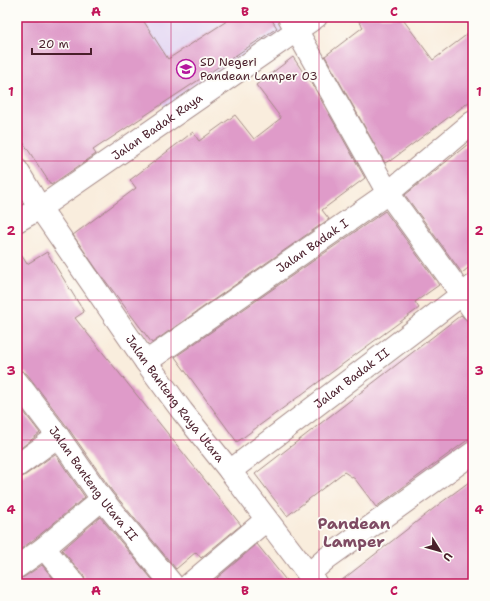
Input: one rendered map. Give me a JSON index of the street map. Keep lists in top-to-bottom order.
{
  "streets": {
    "street": [
      "Jalan Badak Raya",
      "Jalan Badak I",
      "Jalan Badak II",
      "Jalan Banteng Raya Utara",
      "Jalan Banteng Utara II"
    ]
  },
  "crossings": [
    ["Jalan Badak Raya", "Jalan Banteng Raya Utara"],
    ["Jalan Badak I", "Jalan Banteng Raya Utara"],
    ["Jalan Badak II", "Jalan Banteng Raya Utara"]
  ],
  "districts": ["Pandean Lamper"],
  "places": {
    "school or university": ["SD Negeri Pandean Lamper 03"]
  },
  "scale_bar": "20 m",
  "north": "bottom right",
  "grid": {
    "columns": ["A", "B", "C"],
    "rows": [
      "1",
      "2",
      "3",
      "4"
    ]
  }
}
